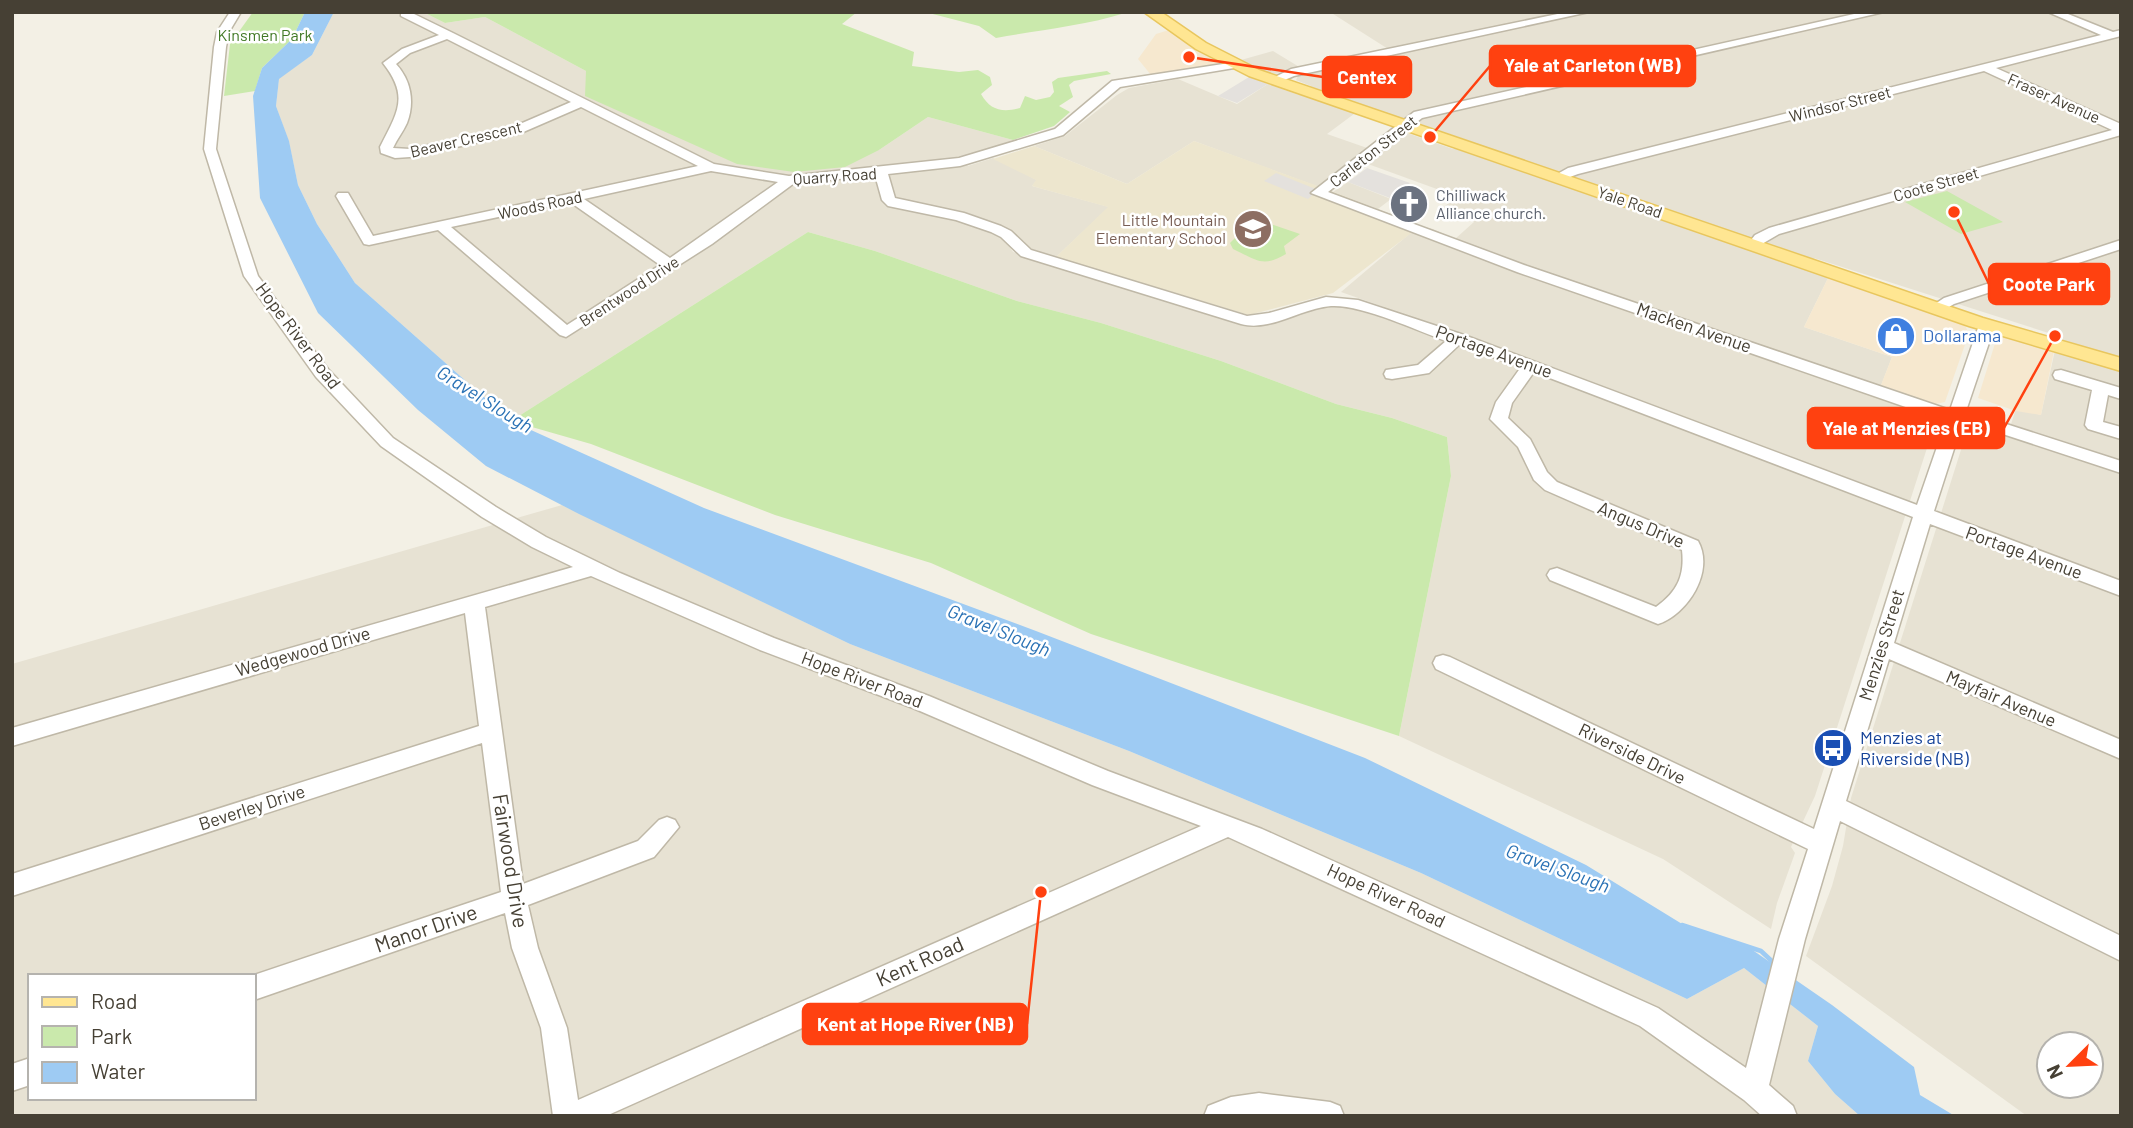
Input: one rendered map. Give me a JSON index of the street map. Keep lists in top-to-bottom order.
{
  "streets": {
    "main road": ["Yale Road"],
    "street": [
      "Fraser Avenue",
      "Windsor Street",
      "Beaver Crescent",
      "Carleton Street",
      "Quarry Road",
      "Coote Street",
      "Woods Road",
      "Brentwood Drive",
      "Macken Avenue",
      "Hope River Road",
      "Portage Avenue",
      "Angus Drive",
      "Menzies Street",
      "Wedgewood Drive",
      "Mayfair Avenue",
      "Riverside Drive",
      "Beverley Drive",
      "Fairwood Drive",
      "Manor Drive",
      "Kent Road"
    ]
  },
  "crossings": [
    ["Fraser Avenue", "Windsor Street"],
    ["Fraser Avenue", "Coote Street"],
    ["Windsor Street", "Yale Road"],
    ["Beaver Crescent", "Quarry Road"],
    ["Carleton Street", "Yale Road"],
    ["Carleton Street", "Macken Avenue"],
    ["Quarry Road", "Yale Road"],
    ["Quarry Road", "Woods Road"],
    ["Quarry Road", "Brentwood Drive"],
    ["Quarry Road", "Portage Avenue"],
    ["Coote Street", "Yale Road"],
    ["Yale Road", "Menzies Street"],
    ["Woods Road", "Brentwood Drive"],
    ["Macken Avenue", "Menzies Street"],
    ["Hope River Road", "Menzies Street"],
    ["Hope River Road", "Wedgewood Drive"],
    ["Hope River Road", "Kent Road"],
    ["Portage Avenue", "Angus Drive"],
    ["Portage Avenue", "Menzies Street"],
    ["Menzies Street", "Mayfair Avenue"],
    ["Menzies Street", "Riverside Drive"],
    ["Wedgewood Drive", "Fairwood Drive"],
    ["Beverley Drive", "Fairwood Drive"],
    ["Fairwood Drive", "Manor Drive"]
  ],
  "water": ["Gravel Slough"],
  "parks": ["Kinsmen Park"],
  "places": {
    "other": [
      "Centex",
      "Yale at Carleton (WB)",
      "Coote Park",
      "Yale at Menzies (EB)",
      "Kent at Hope River (NB)"
    ],
    "church": ["Chilliwack Alliance church."],
    "school or university": ["Little Mountain Elementary School"],
    "shop": ["Dollarama"],
    "bus stop": ["Menzies at Riverside (NB)"]
  },
  "legend": ["Road", "Park", "Water"],
  "north": "bottom left"
}
